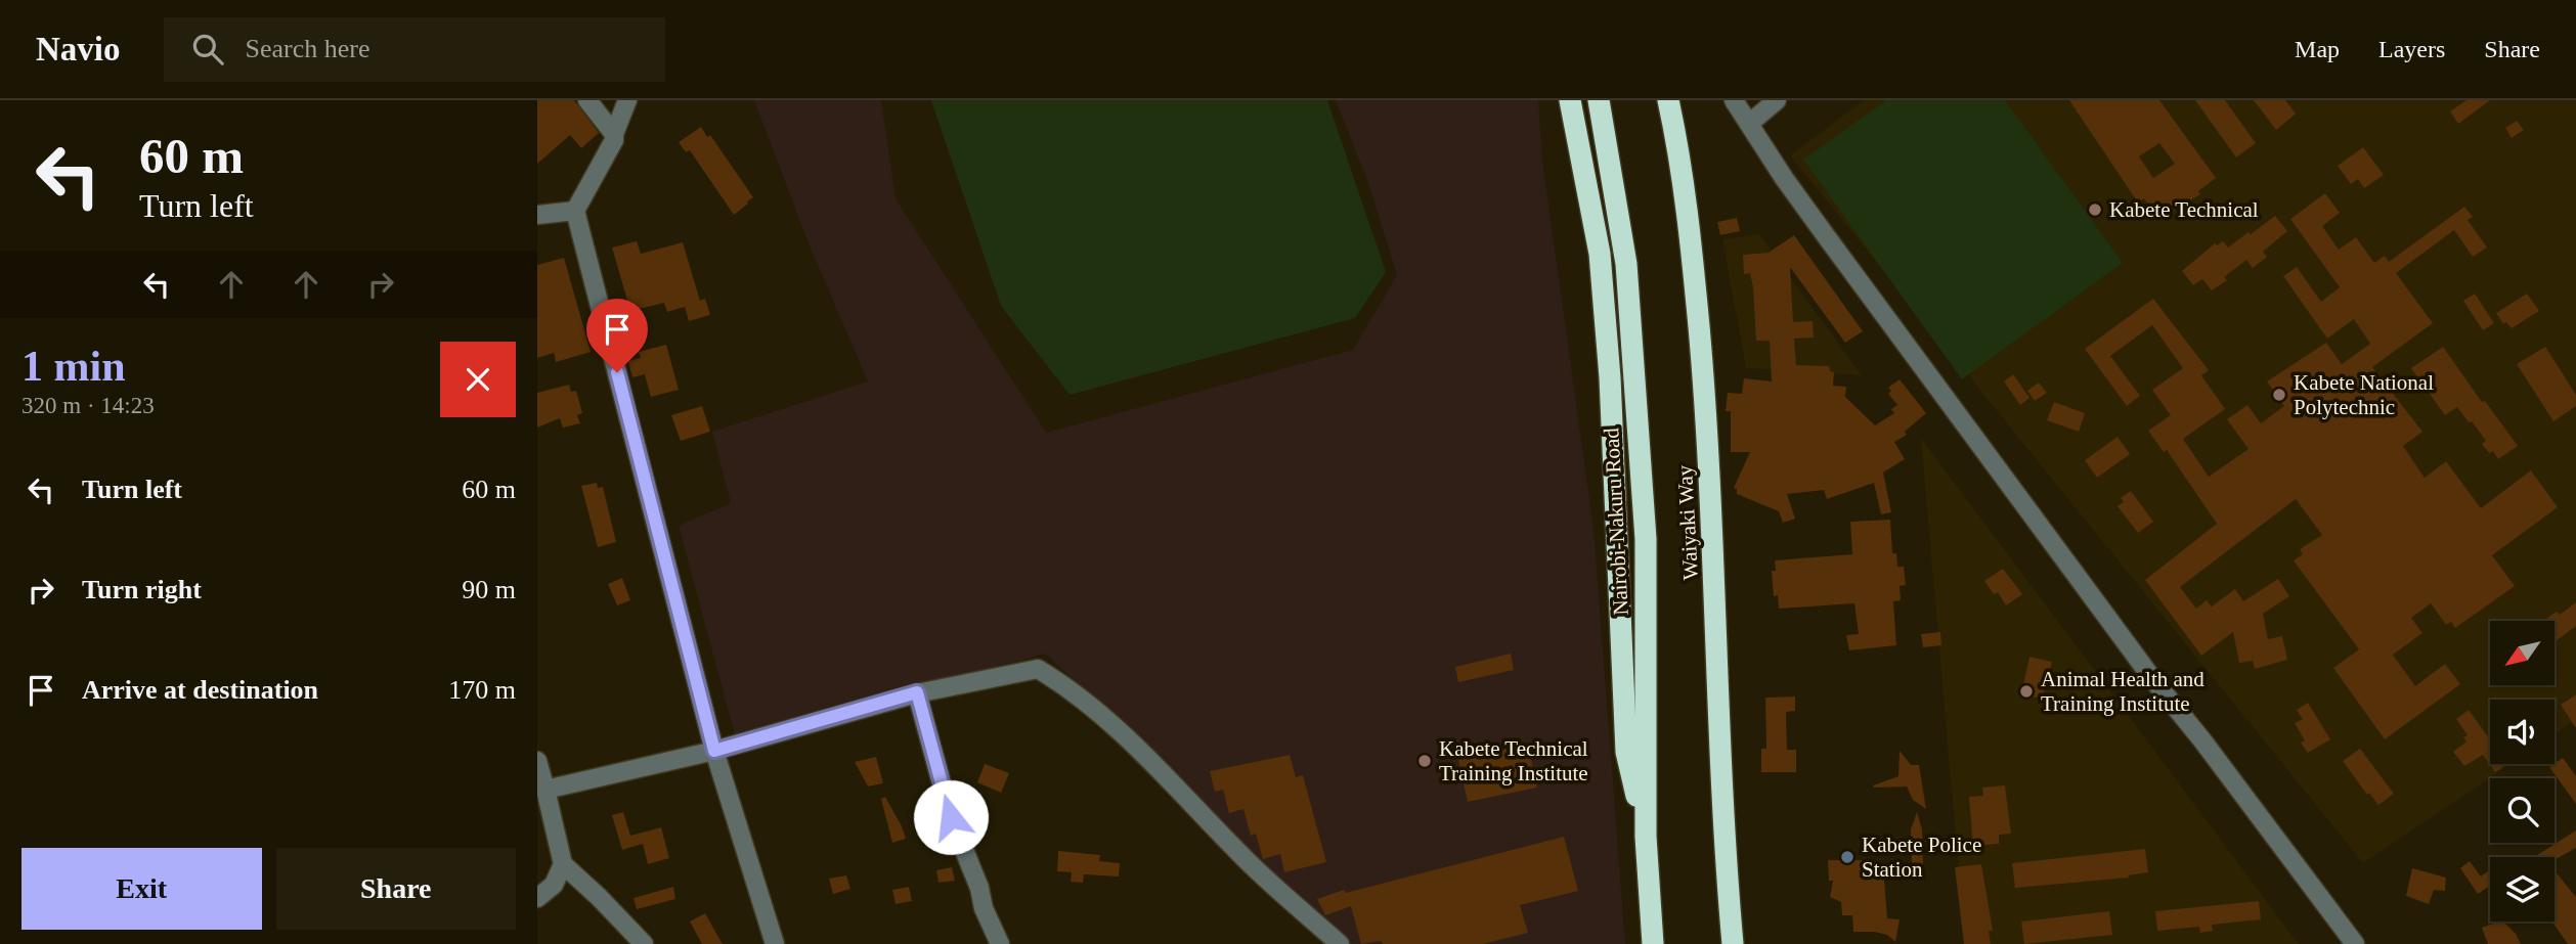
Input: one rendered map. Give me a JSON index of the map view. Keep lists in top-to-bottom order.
{
  "streets": {
    "highway": ["Nairobi-Nakuru Road", "Waiyaki Way"]
  },
  "places": [
    "Kabete Technical",
    "Kabete National Polytechnic",
    "Animal Health and Training Institute",
    "Kabete Technical Training Institute",
    "Kabete Police Station"
  ],
  "north": "bottom left",
  "page": {
    "header": "Navio",
    "search": "Search here",
    "nav": ["Map", "Layers", "Share"],
    "turn": ["60 m", "Turn left"],
    "heading": ["1 min", "320 m · 14:23"],
    "list": [
      {
        "name": "Turn left",
        "value": "60 m"
      },
      {
        "name": "Turn right",
        "value": "90 m"
      },
      {
        "name": "Arrive at destination",
        "value": "170 m"
      }
    ],
    "buttons": ["Exit", "Share"]
  }
}
